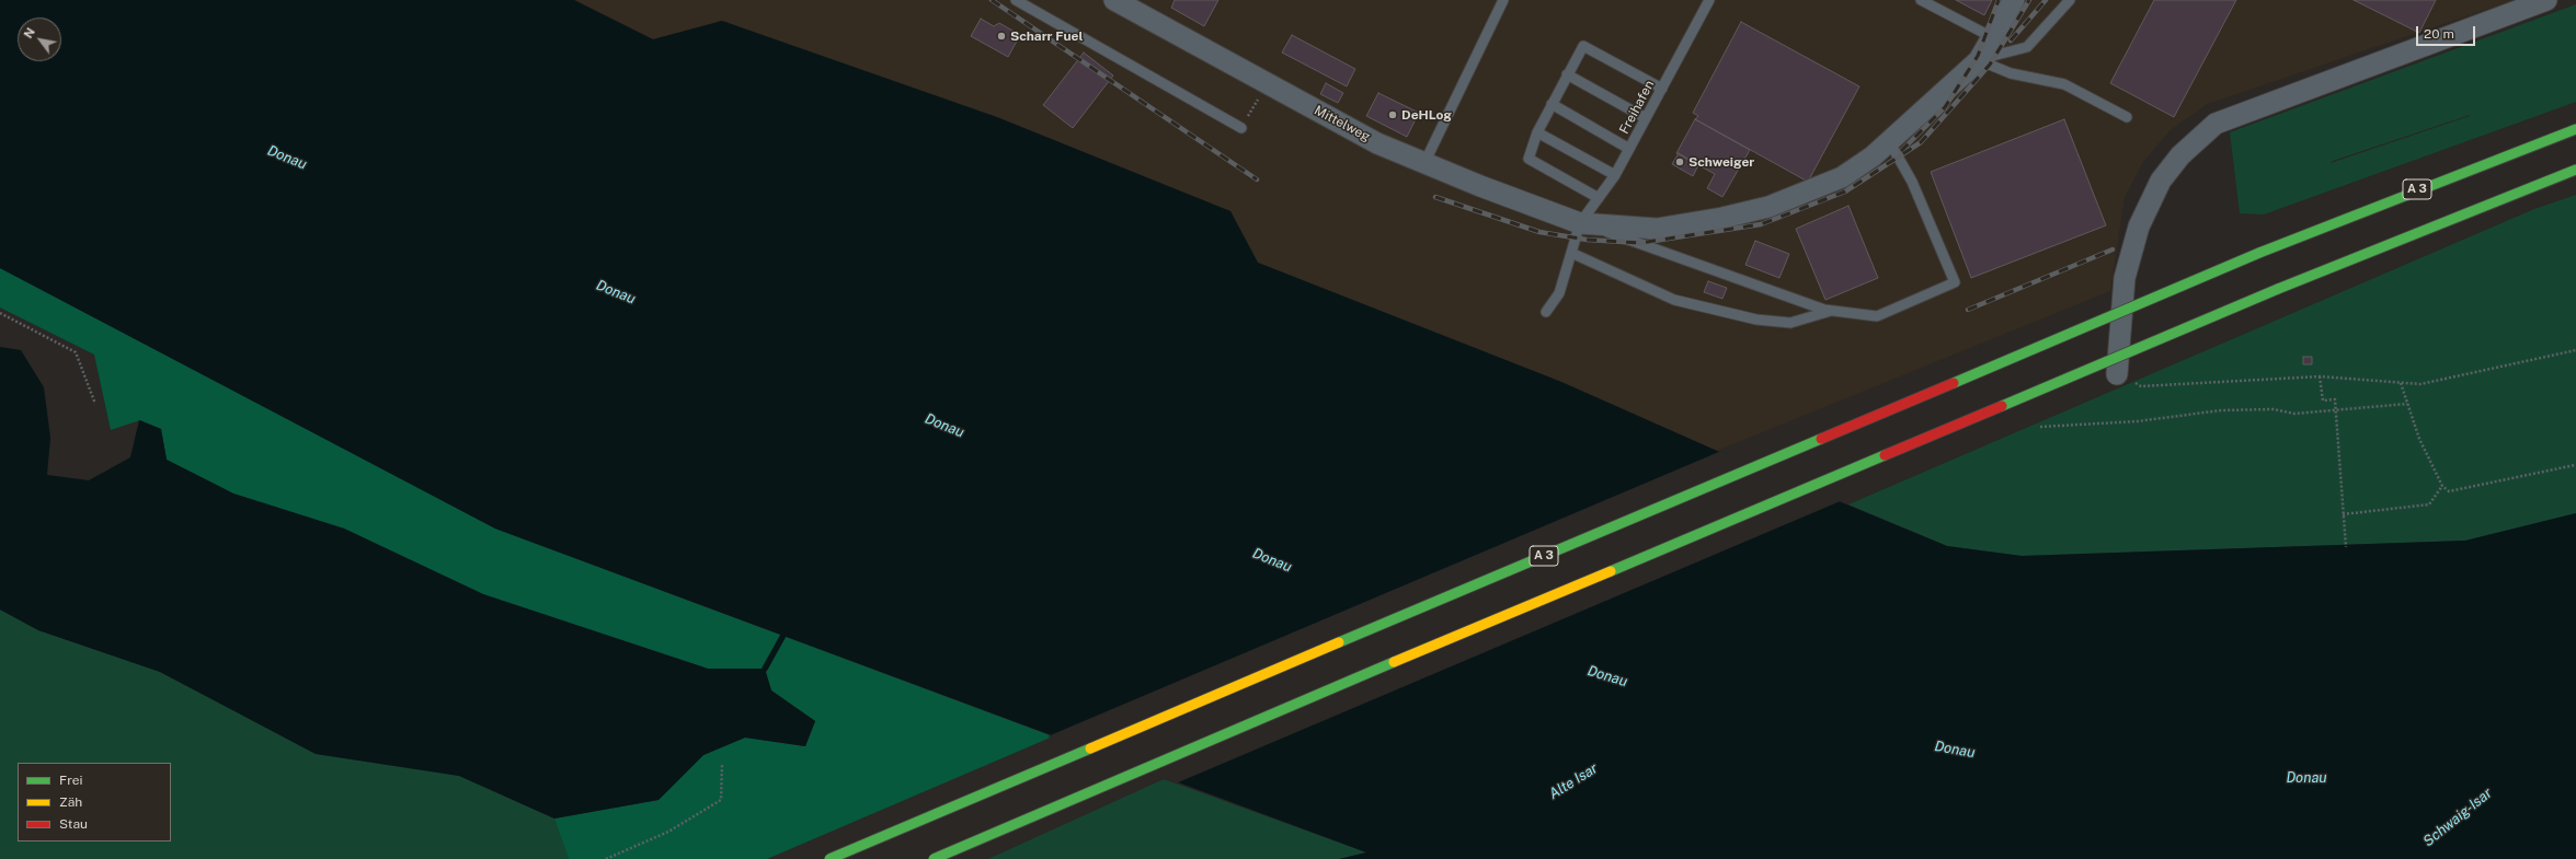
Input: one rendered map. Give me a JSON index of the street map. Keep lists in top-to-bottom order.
{
  "streets": {
    "highway": ["A 3"],
    "street": ["Mittelweg"],
    "lane": ["Freihafen"]
  },
  "crossings": [
    ["Freihafen", "Mittelweg"]
  ],
  "water": ["Donau", "Alte Isar", "Schwaig-Isar"],
  "places": ["Scharr Fuel", "DeHLog", "Schweiger"],
  "legend": ["Frei", "Zäh", "Stau"],
  "scale_bar": "20 m",
  "north": "top left"
}
